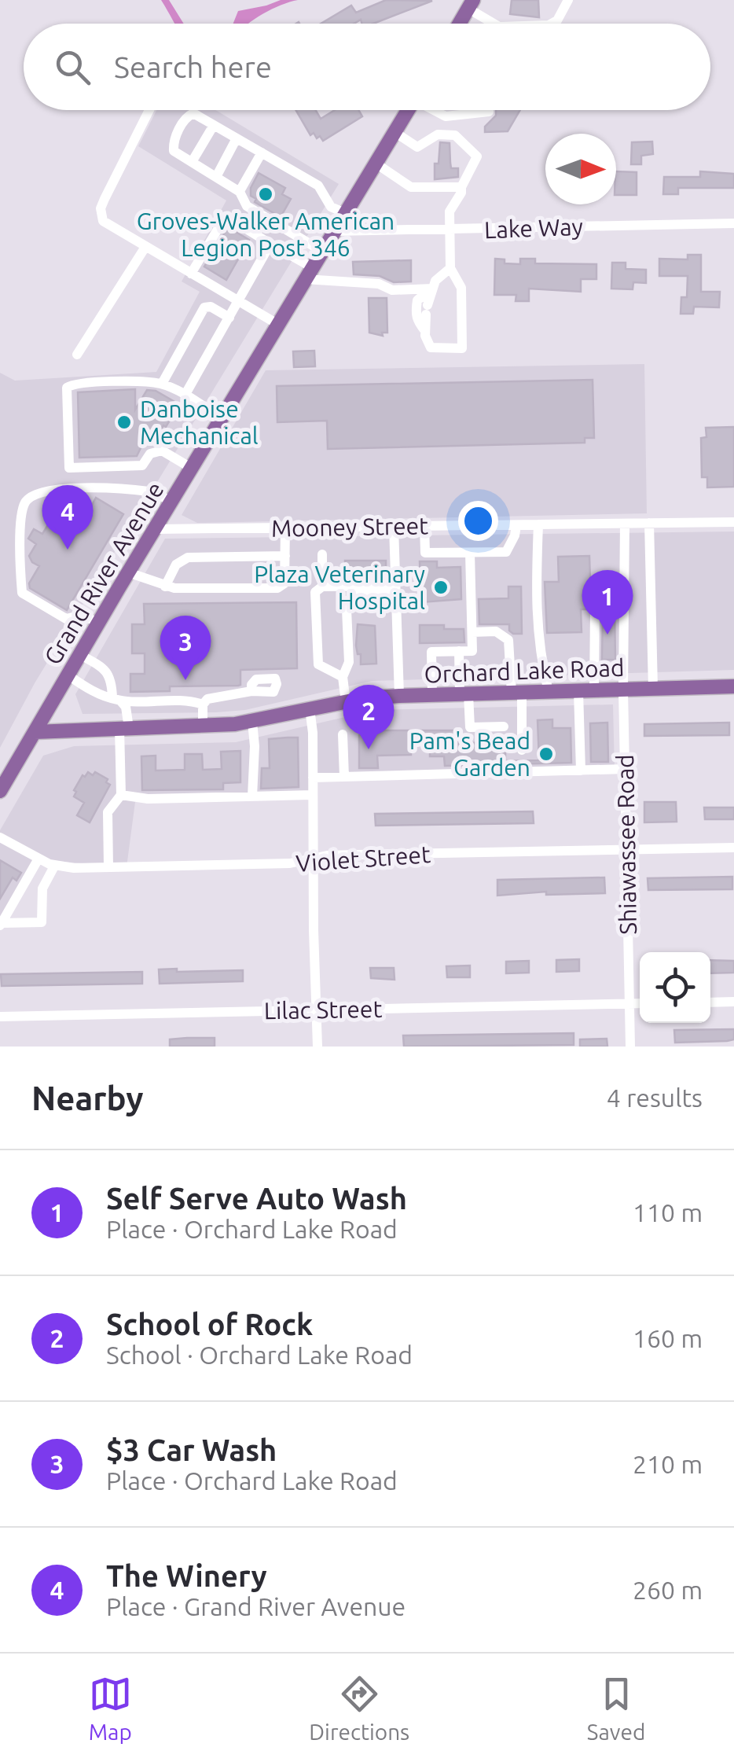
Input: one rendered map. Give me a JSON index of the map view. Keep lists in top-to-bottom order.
{
  "streets": {
    "main road": ["Grand River Avenue", "Orchard Lake Road"],
    "street": [
      "Lake Way",
      "Mooney Street",
      "Shiawassee Road",
      "Violet Street",
      "Lilac Street"
    ]
  },
  "crossings": [
    ["Lake Way", "Grand River Avenue"],
    ["Mooney Street", "Grand River Avenue"],
    ["Mooney Street", "Shiawassee Road"],
    ["Grand River Avenue", "Orchard Lake Road"],
    ["Orchard Lake Road", "Shiawassee Road"],
    ["Shiawassee Road", "Violet Street"],
    ["Shiawassee Road", "Lilac Street"]
  ],
  "places": [
    "Groves-Walker American Legion Post 346",
    "Danboise Mechanical",
    "Plaza Veterinary Hospital",
    "Pam's Bead Garden"
  ],
  "north": "right",
  "page": {
    "search": "Search here",
    "pins": [
      "4",
      "1",
      "3",
      "2"
    ],
    "heading": ["Nearby", "4 results"],
    "list": [
      {
        "mark": "1",
        "name": "Self Serve Auto Wash",
        "note": "Place · Orchard Lake Road",
        "value": "110 m"
      },
      {
        "mark": "2",
        "name": "School of Rock",
        "note": "School · Orchard Lake Road",
        "value": "160 m"
      },
      {
        "mark": "3",
        "name": "$3 Car Wash",
        "note": "Place · Orchard Lake Road",
        "value": "210 m"
      },
      {
        "mark": "4",
        "name": "The Winery",
        "note": "Place · Grand River Avenue",
        "value": "260 m"
      }
    ],
    "nav": ["Map", "Directions", "Saved"]
  }
}
